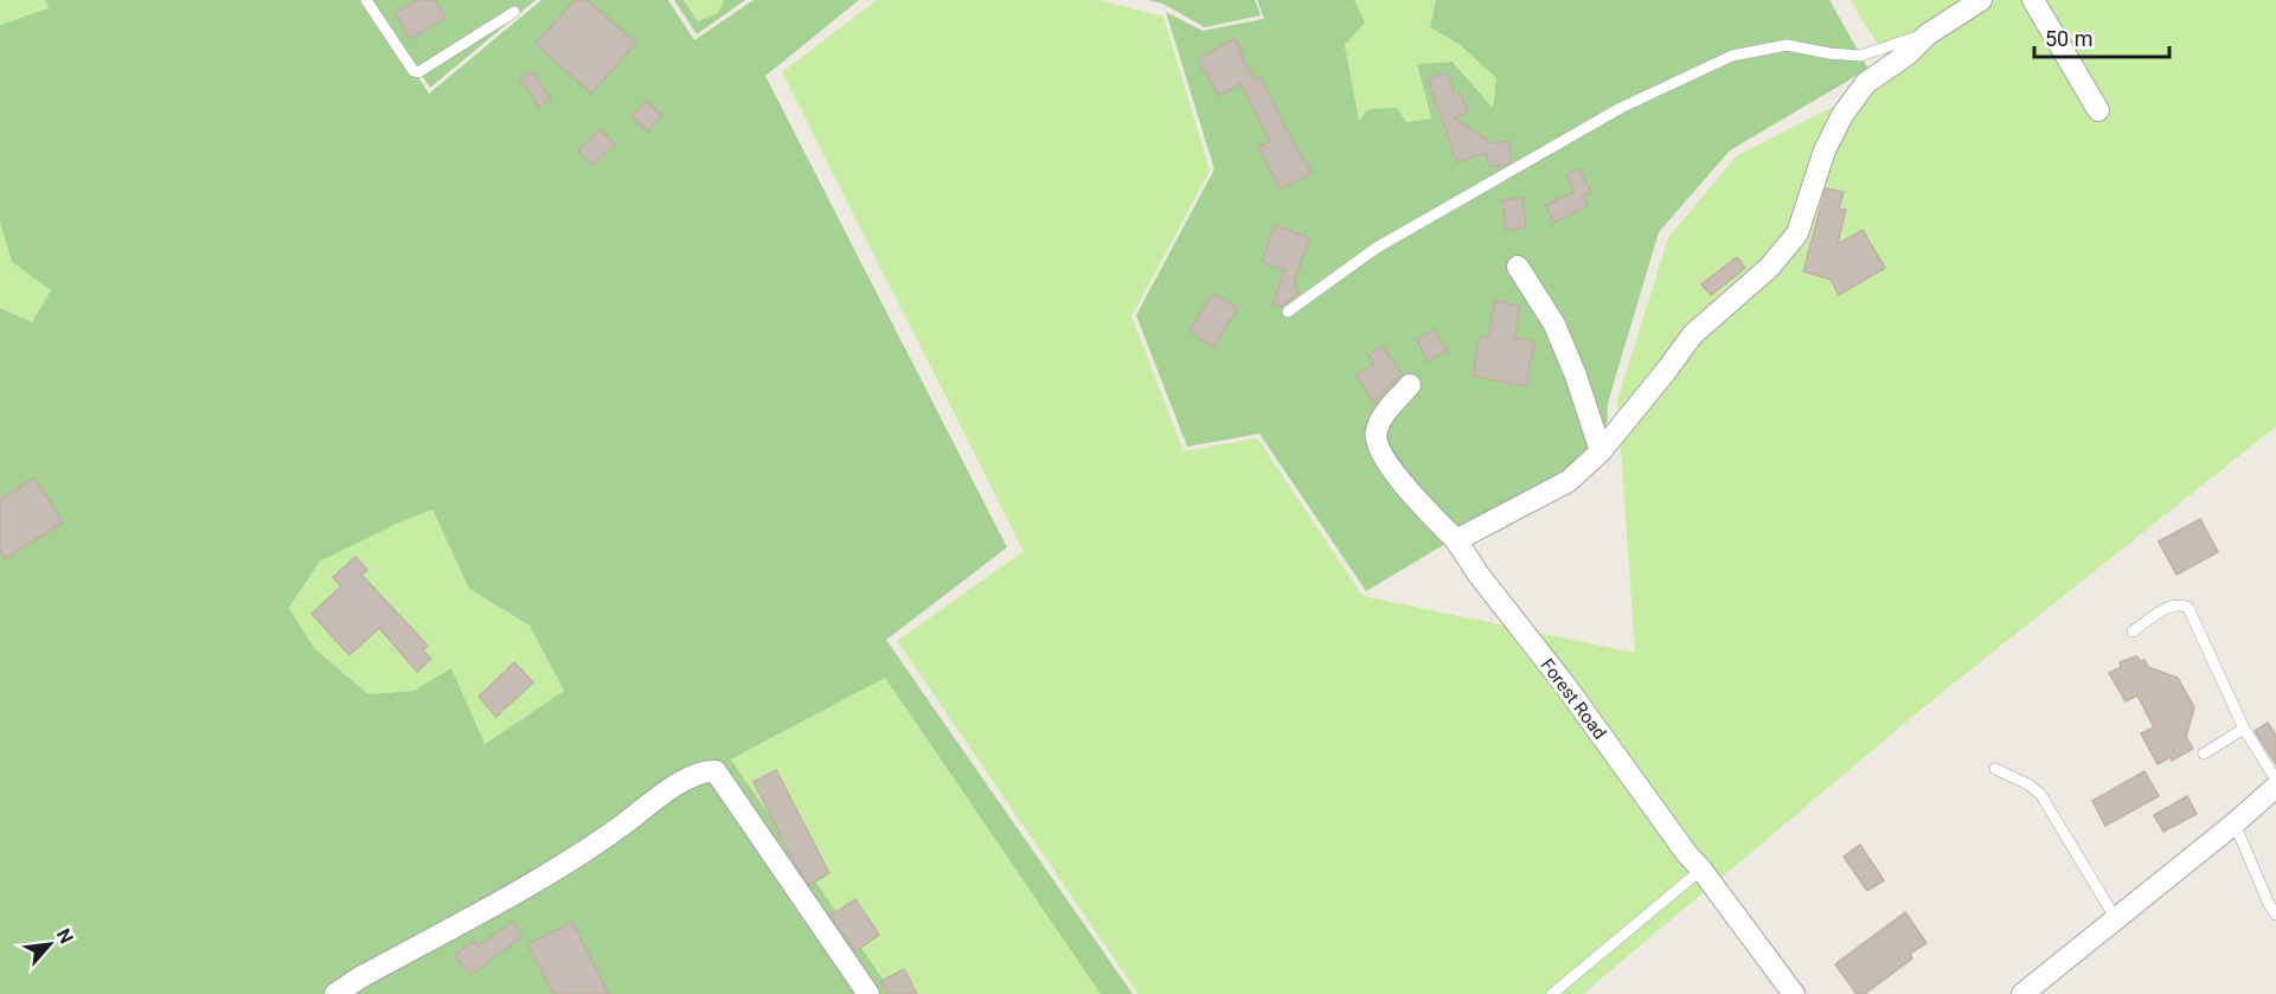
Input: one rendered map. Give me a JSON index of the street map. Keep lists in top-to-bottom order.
{
  "streets": {
    "street": ["Forest Road"]
  },
  "scale_bar": "50 m",
  "north": "top right"
}
